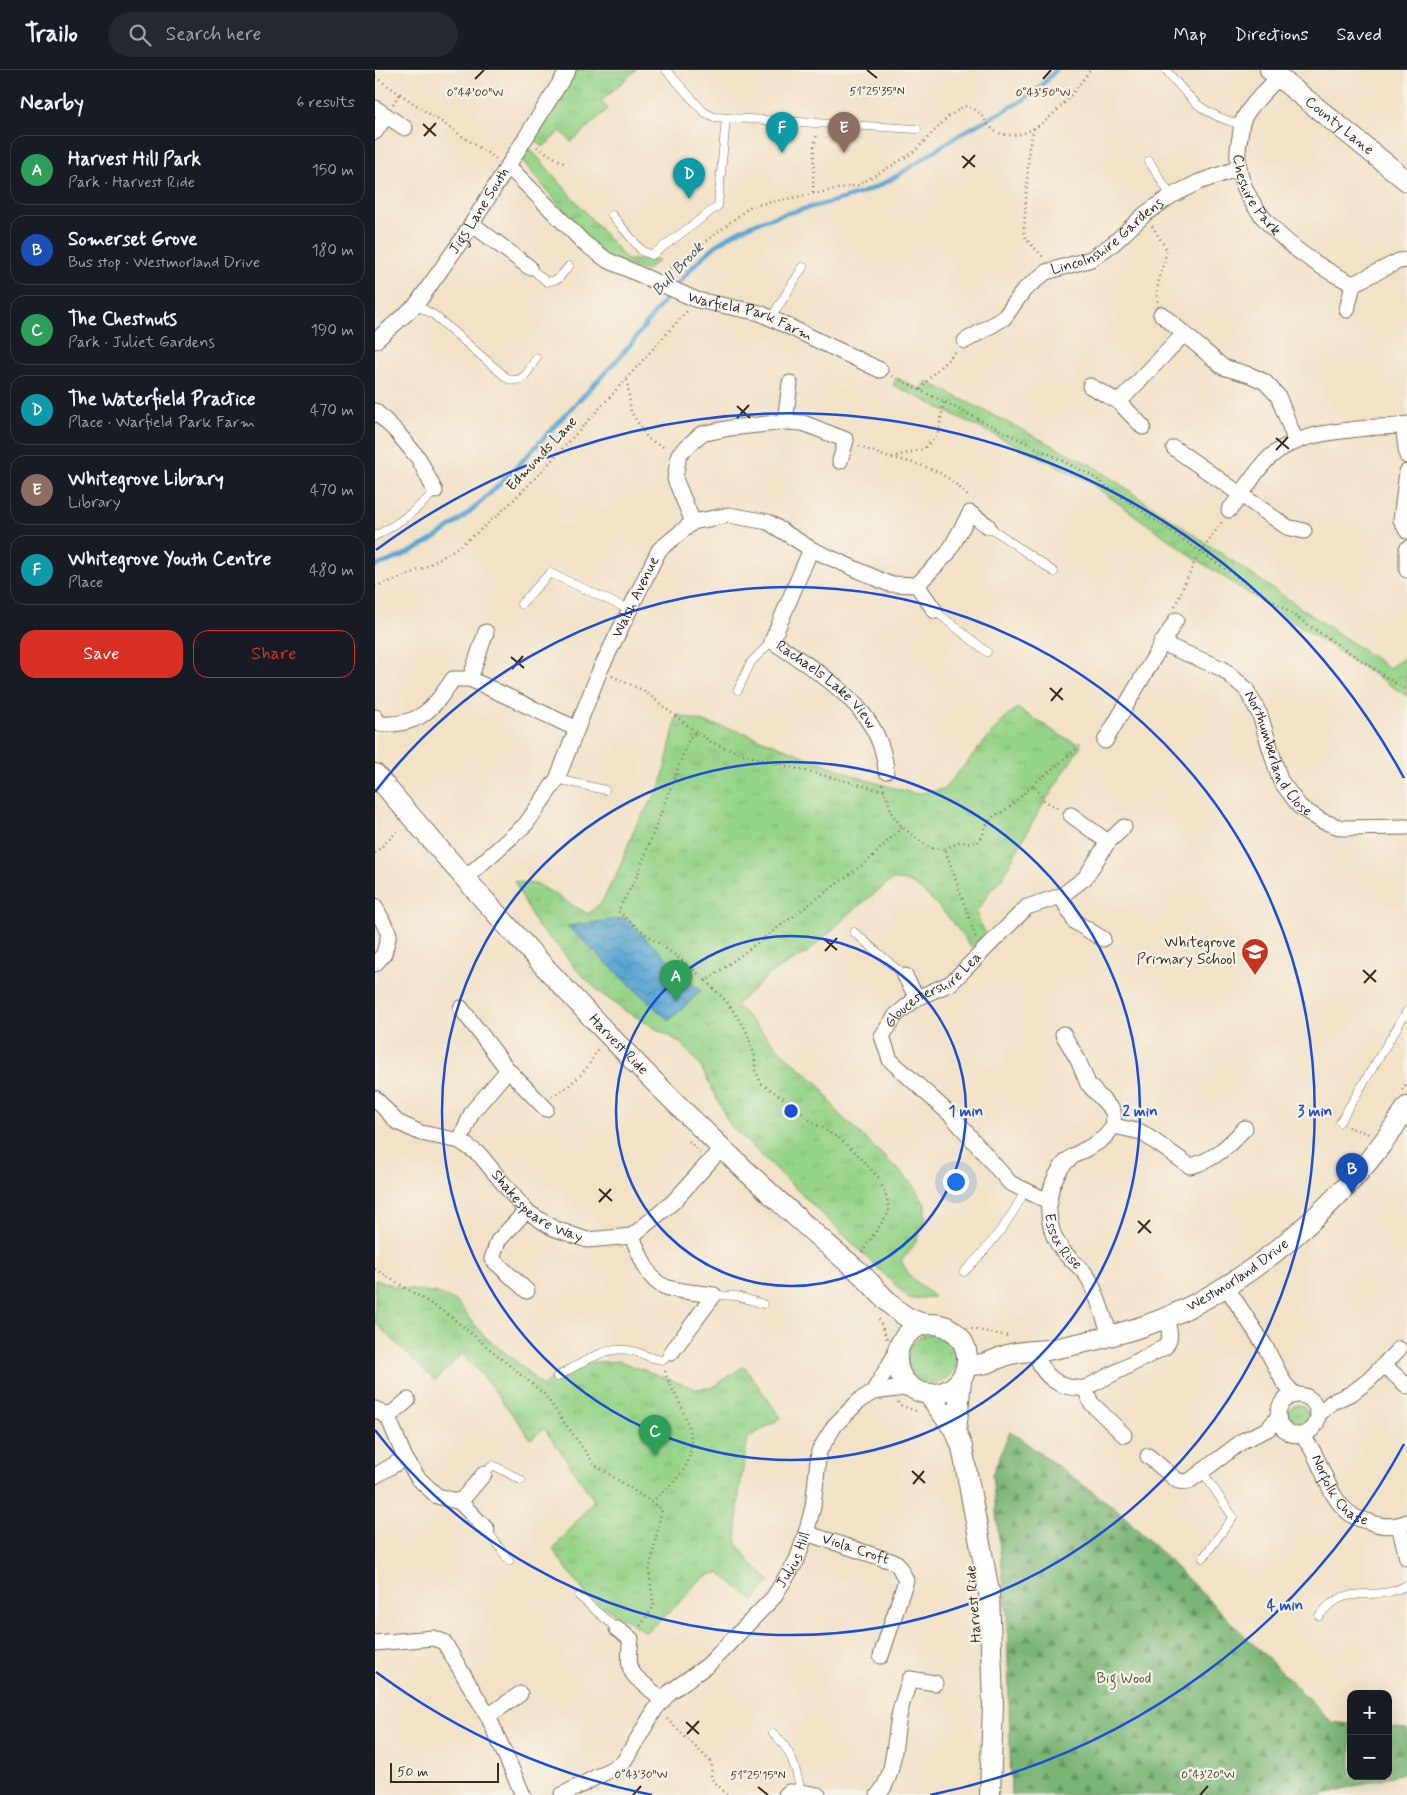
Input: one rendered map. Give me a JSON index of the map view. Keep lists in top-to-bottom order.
{
  "streets": {
    "street": [
      "County Lane",
      "Cheshire Park",
      "Jigs Lane South",
      "Lincolnshire Gardens",
      "Warfield Park Farm",
      "Walsh Avenue",
      "Rachaels Lake View",
      "Northumberland Close",
      "Gloucestershire Lea",
      "Harvest Ride",
      "Shakespeare Way",
      "Essex Rise",
      "Westmorland Drive",
      "Norfolk Chase",
      "Viola Croft",
      "Julius Hill"
    ],
    "path": ["Edmunds Lane"]
  },
  "crossings": [
    ["County Lane", "Cheshire Park"],
    ["Cheshire Park", "Lincolnshire Gardens"],
    ["Jigs Lane South", "Warfield Park Farm"],
    ["Warfield Park Farm", "Edmunds Lane"],
    ["Walsh Avenue", "Rachaels Lake View"],
    ["Walsh Avenue", "Harvest Ride"],
    ["Gloucestershire Lea", "Essex Rise"],
    ["Harvest Ride", "Westmorland Drive"],
    ["Harvest Ride", "Julius Hill"],
    ["Essex Rise", "Westmorland Drive"],
    ["Westmorland Drive", "Julius Hill"],
    ["Viola Croft", "Julius Hill"]
  ],
  "water": ["Bull Brook"],
  "parks": ["Big Wood"],
  "places": {
    "school or university": ["Whitegrove Primary School"]
  },
  "scale_bar": "50 m",
  "page": {
    "header": "Trailo",
    "search": "Search here",
    "nav": ["Map", "Directions", "Saved"],
    "heading": ["Nearby", "6 results"],
    "pins": [
      "E",
      "F",
      "D",
      "A",
      "B",
      "C"
    ],
    "list": [
      {
        "mark": "A",
        "name": "Harvest Hill Park",
        "note": "Park · Harvest Ride",
        "value": "150 m"
      },
      {
        "mark": "B",
        "name": "Somerset Grove",
        "note": "Bus stop · Westmorland Drive",
        "value": "180 m"
      },
      {
        "mark": "C",
        "name": "The Chestnuts",
        "note": "Park · Juliet Gardens",
        "value": "190 m"
      },
      {
        "mark": "D",
        "name": "The Waterfield Practice",
        "note": "Place · Warfield Park Farm",
        "value": "470 m"
      },
      {
        "mark": "E",
        "name": "Whitegrove Library",
        "note": "Library",
        "value": "470 m"
      },
      {
        "mark": "F",
        "name": "Whitegrove Youth Centre",
        "note": "Place",
        "value": "480 m"
      }
    ],
    "buttons": ["Save", "Share"],
    "map_buttons": ["+", "−"],
    "scale": "50 m"
  },
  "coordinates": [
    "51°25'35\"N",
    "0°44'00\"W",
    "0°43'50\"W",
    "0°43'30\"W",
    "0°43'20\"W",
    "51°25'15\"N"
  ],
  "rings": [
    "1 min",
    "2 min",
    "3 min",
    "4 min"
  ]
}
